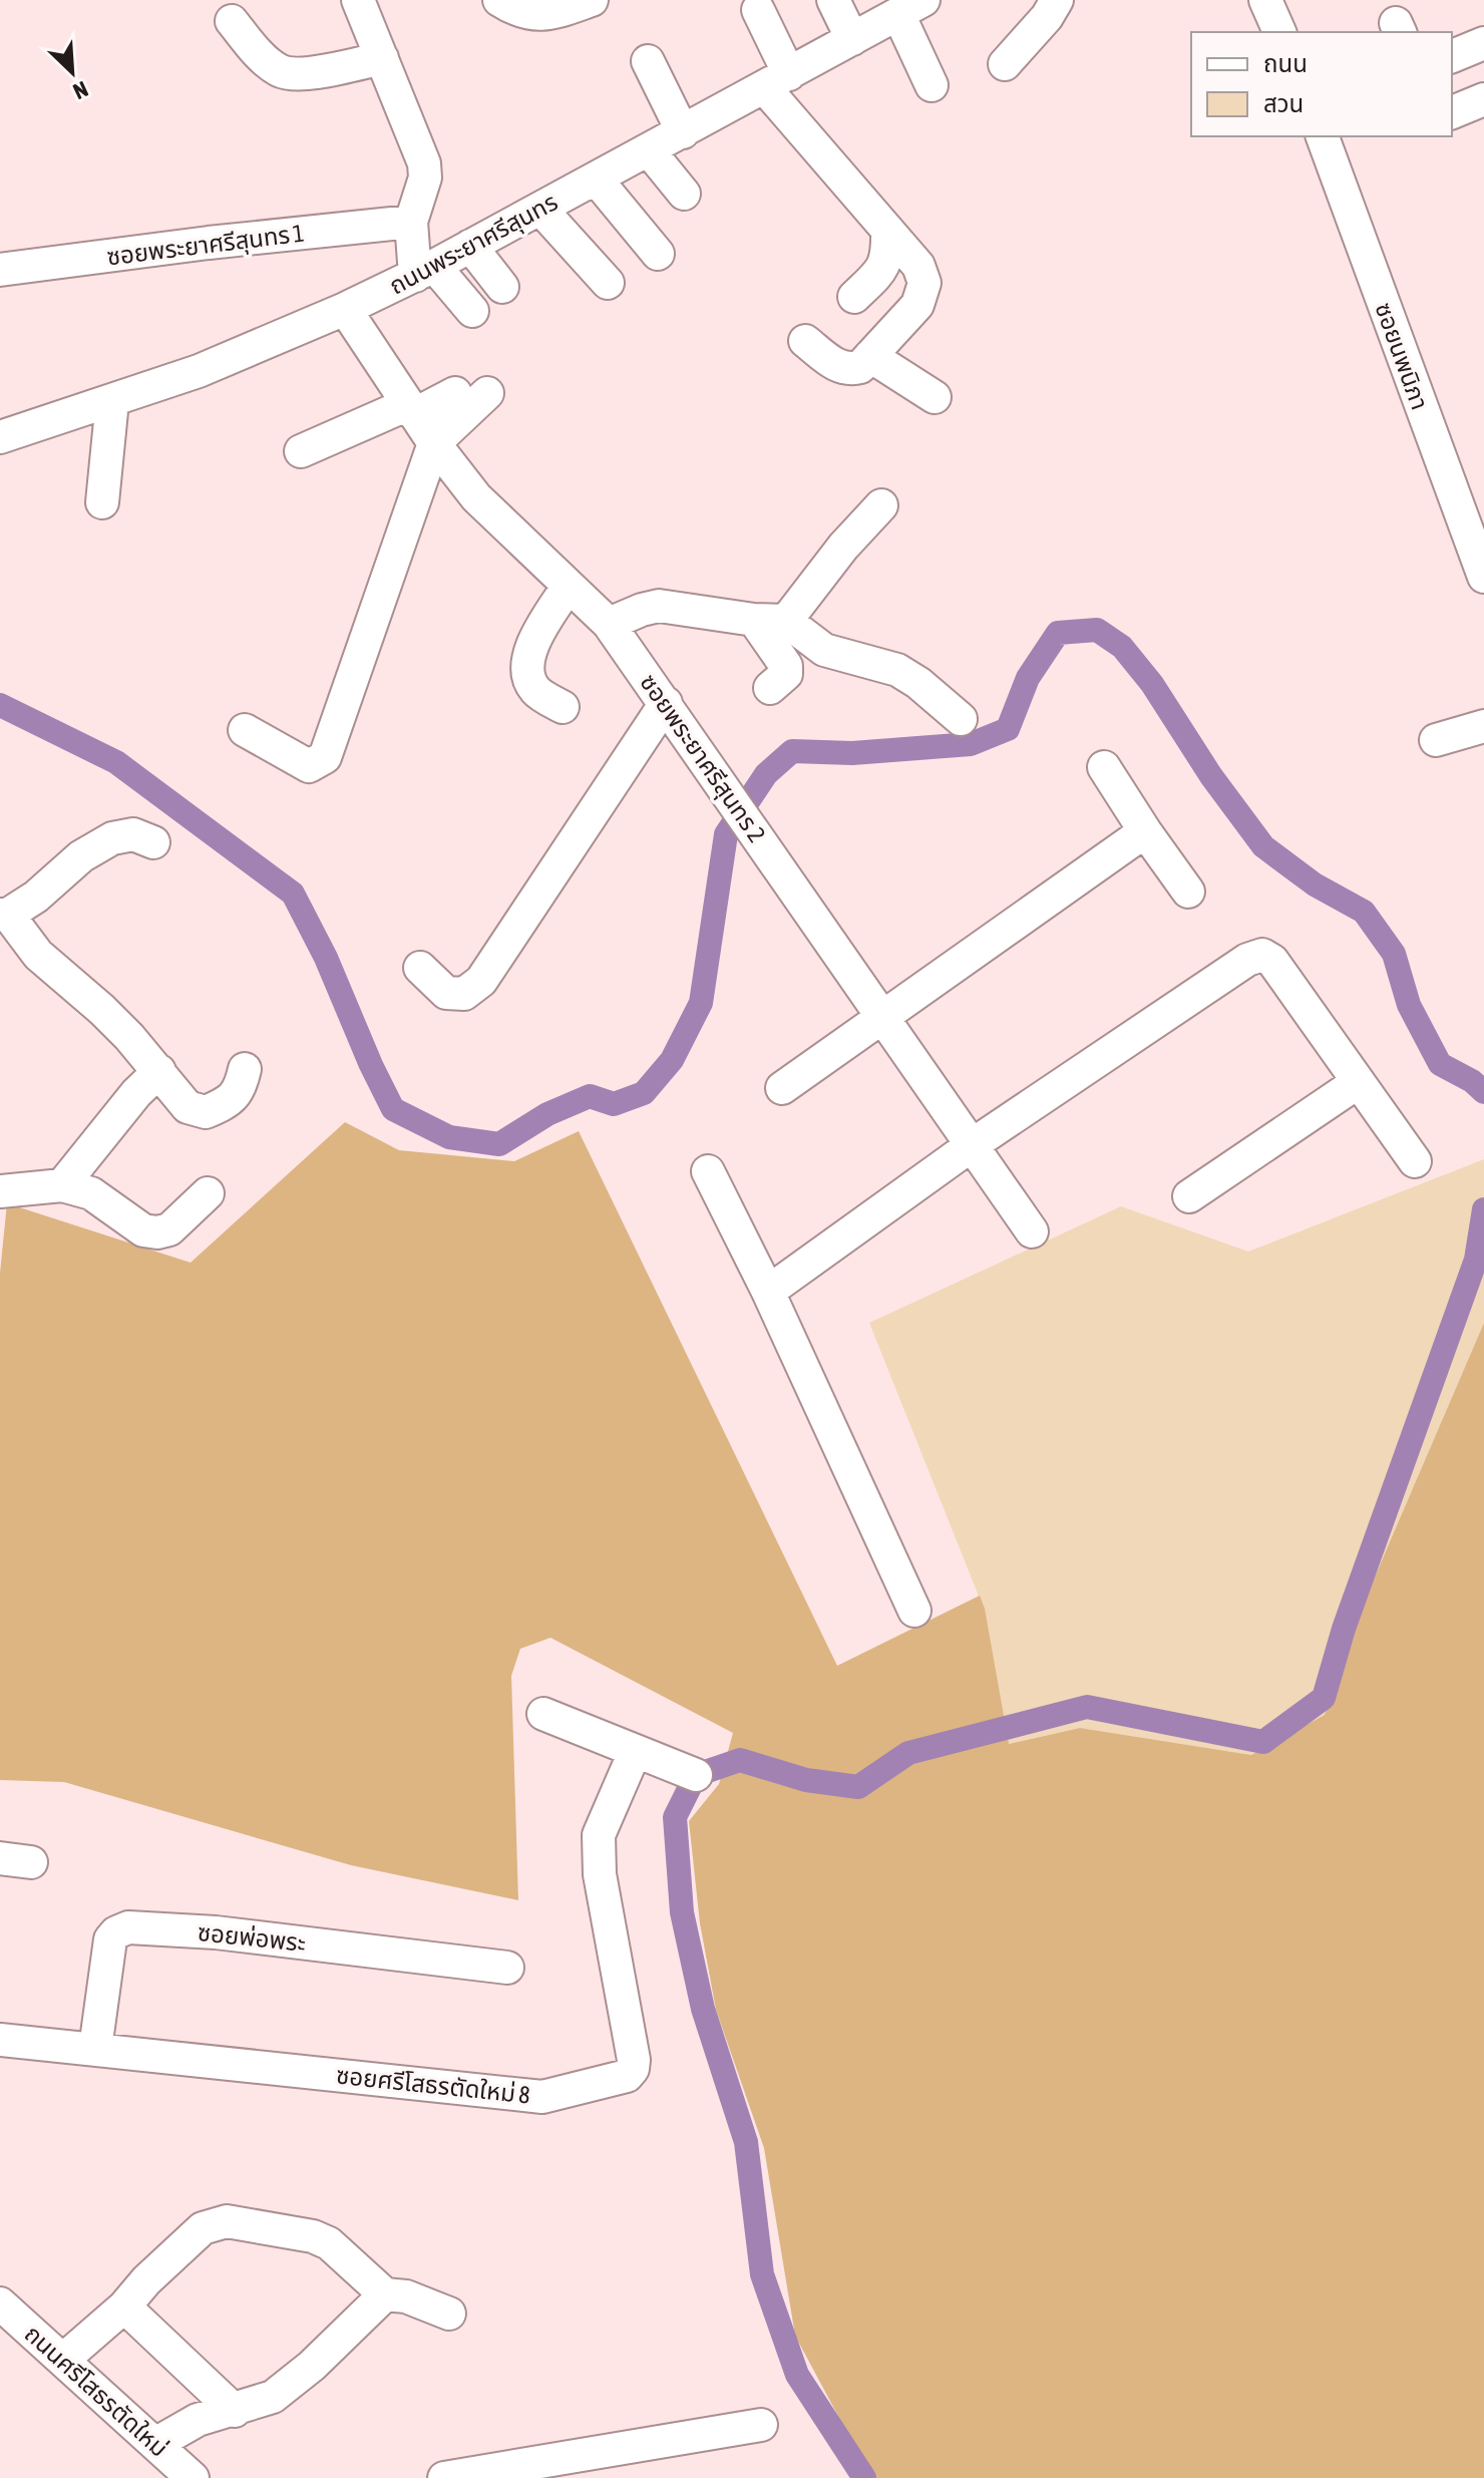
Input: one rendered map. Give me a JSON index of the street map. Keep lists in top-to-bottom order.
{
  "streets": {
    "street": [
      "ถนนพระยาศรีสุนทร",
      "ซอยพระยาศรีสุนทร 1",
      "ซอยนพนิภา",
      "ซอยพระยาศรีสุนทร 2",
      "ซอยพ่อพระ",
      "ซอยศรีโสธรตัดใหม่ 8",
      "ถนนศรีโสธรตัดใหม่"
    ]
  },
  "crossings": [
    ["ถนนพระยาศรีสุนทร", "ซอยพระยาศรีสุนทร 2"],
    ["ซอยพ่อพระ", "ซอยศรีโสธรตัดใหม่ 8"]
  ],
  "legend": ["ถนน", "สวน"],
  "north": "bottom right"
}
